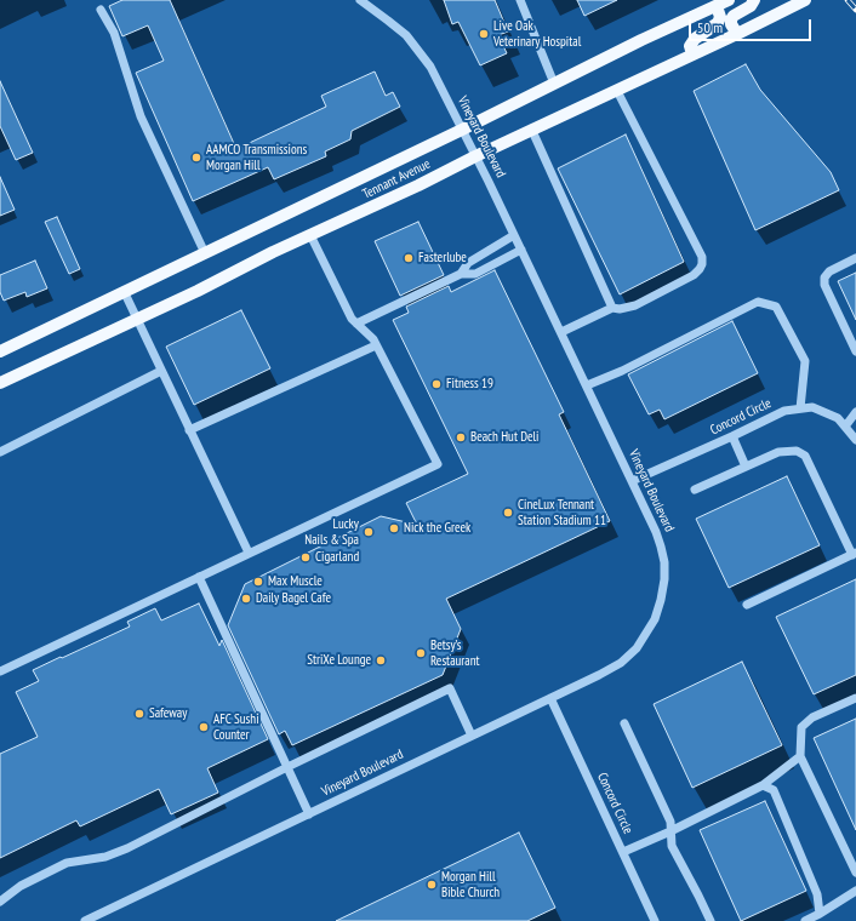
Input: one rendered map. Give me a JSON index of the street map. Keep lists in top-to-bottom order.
{
  "streets": {
    "main road": ["Tennant Avenue"],
    "street": ["Vineyard Boulevard", "Concord Circle"]
  },
  "crossings": [
    ["Vineyard Boulevard", "Tennant Avenue"],
    ["Vineyard Boulevard", "Concord Circle"]
  ],
  "places": [
    "Live Oak Veterinary Hospital",
    "AAMCO Transmissions Morgan Hill",
    "Fasterlube",
    "Fitness 19",
    "Beach Hut Deli",
    "CineLux Tennant Station Stadium 11",
    "Nick the Greek",
    "Lucky Nails & Spa",
    "Cigarland",
    "Max Muscle",
    "Daily Bagel Cafe",
    "Betsy’s Restaurant",
    "StriXe Lounge",
    "Safeway",
    "AFC Sushi Counter",
    "Morgan Hill Bible Church"
  ],
  "scale_bar": "50 m"
}
